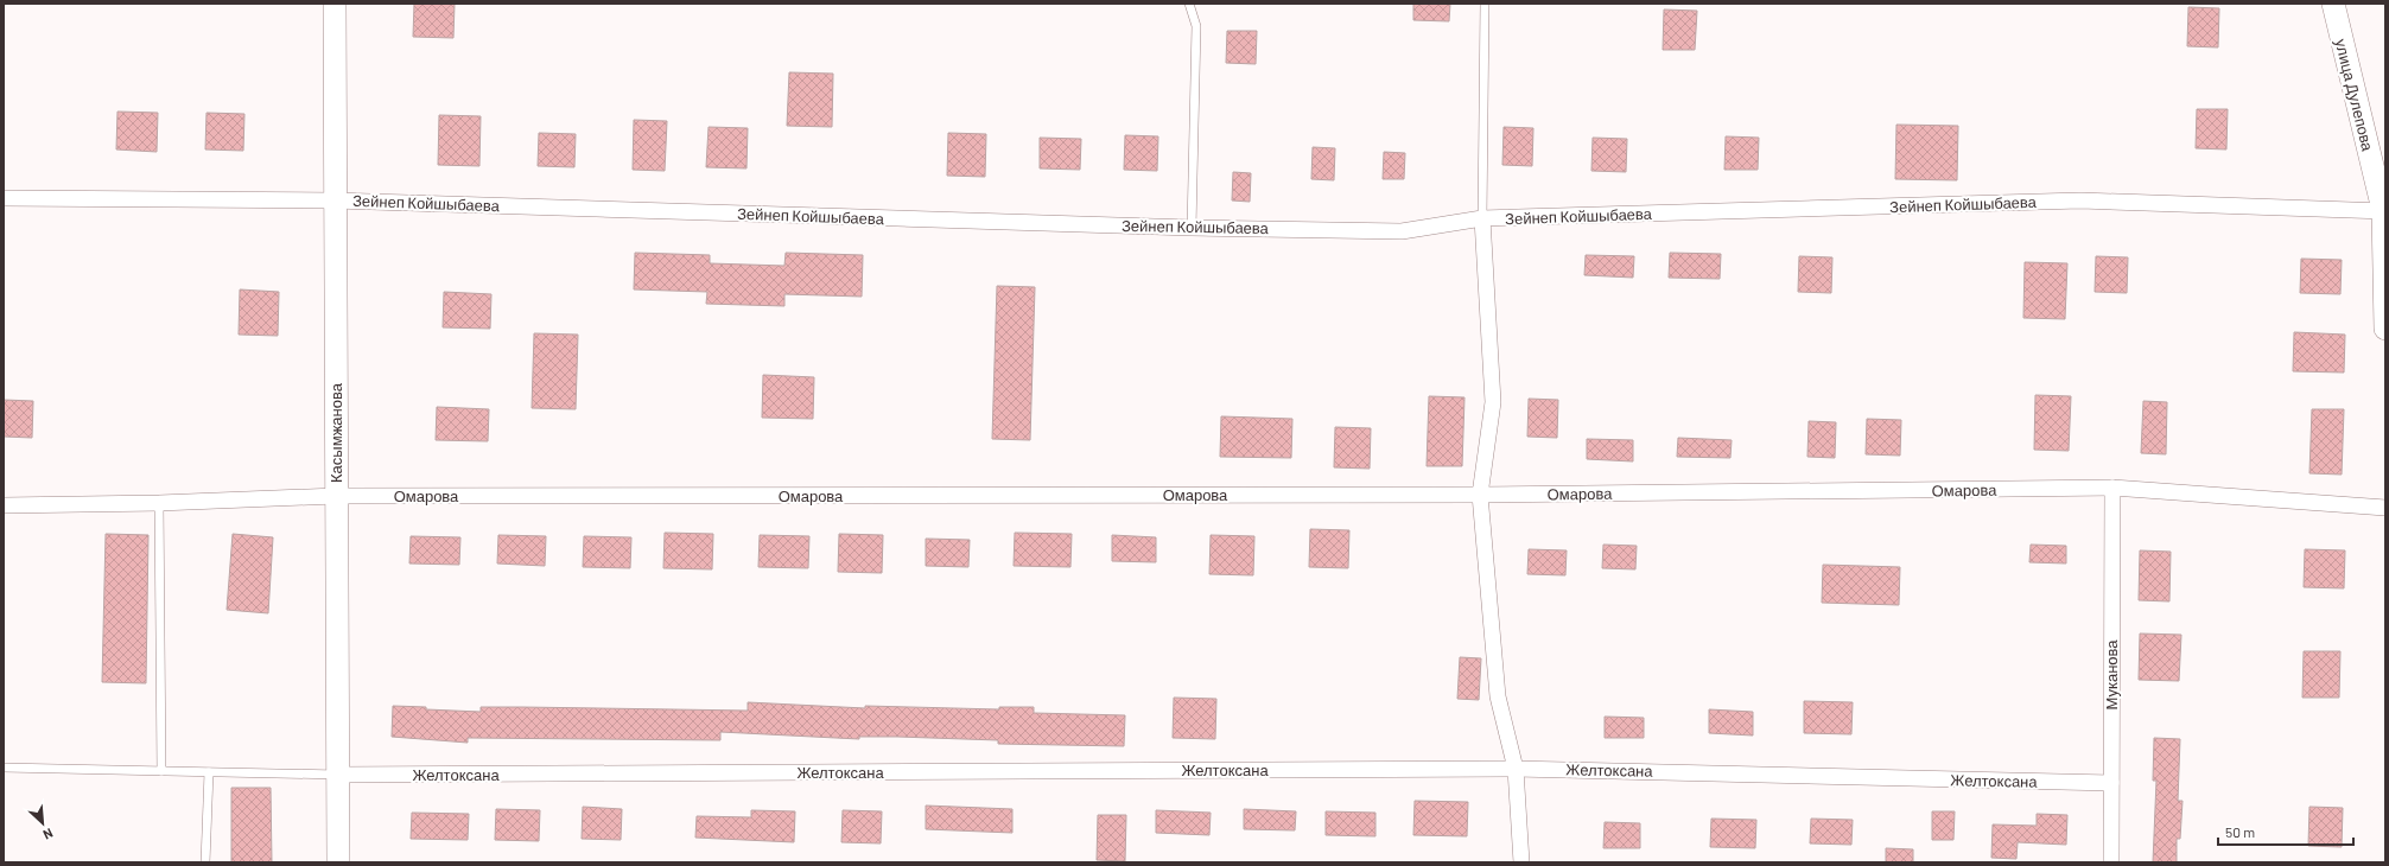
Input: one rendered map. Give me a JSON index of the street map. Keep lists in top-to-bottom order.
{
  "streets": {
    "street": [
      "улица Дулепова",
      "Зейнеп Койшыбаева",
      "Касымжанова",
      "Омарова",
      "Муканова",
      "Желтоксана"
    ]
  },
  "crossings": [
    ["улица Дулепова", "Зейнеп Койшыбаева"],
    ["Зейнеп Койшыбаева", "Касымжанова"],
    ["Касымжанова", "Омарова"],
    ["Касымжанова", "Желтоксана"],
    ["Омарова", "Муканова"],
    ["Муканова", "Желтоксана"]
  ],
  "scale_bar": "50 m",
  "north": "bottom right"
}
